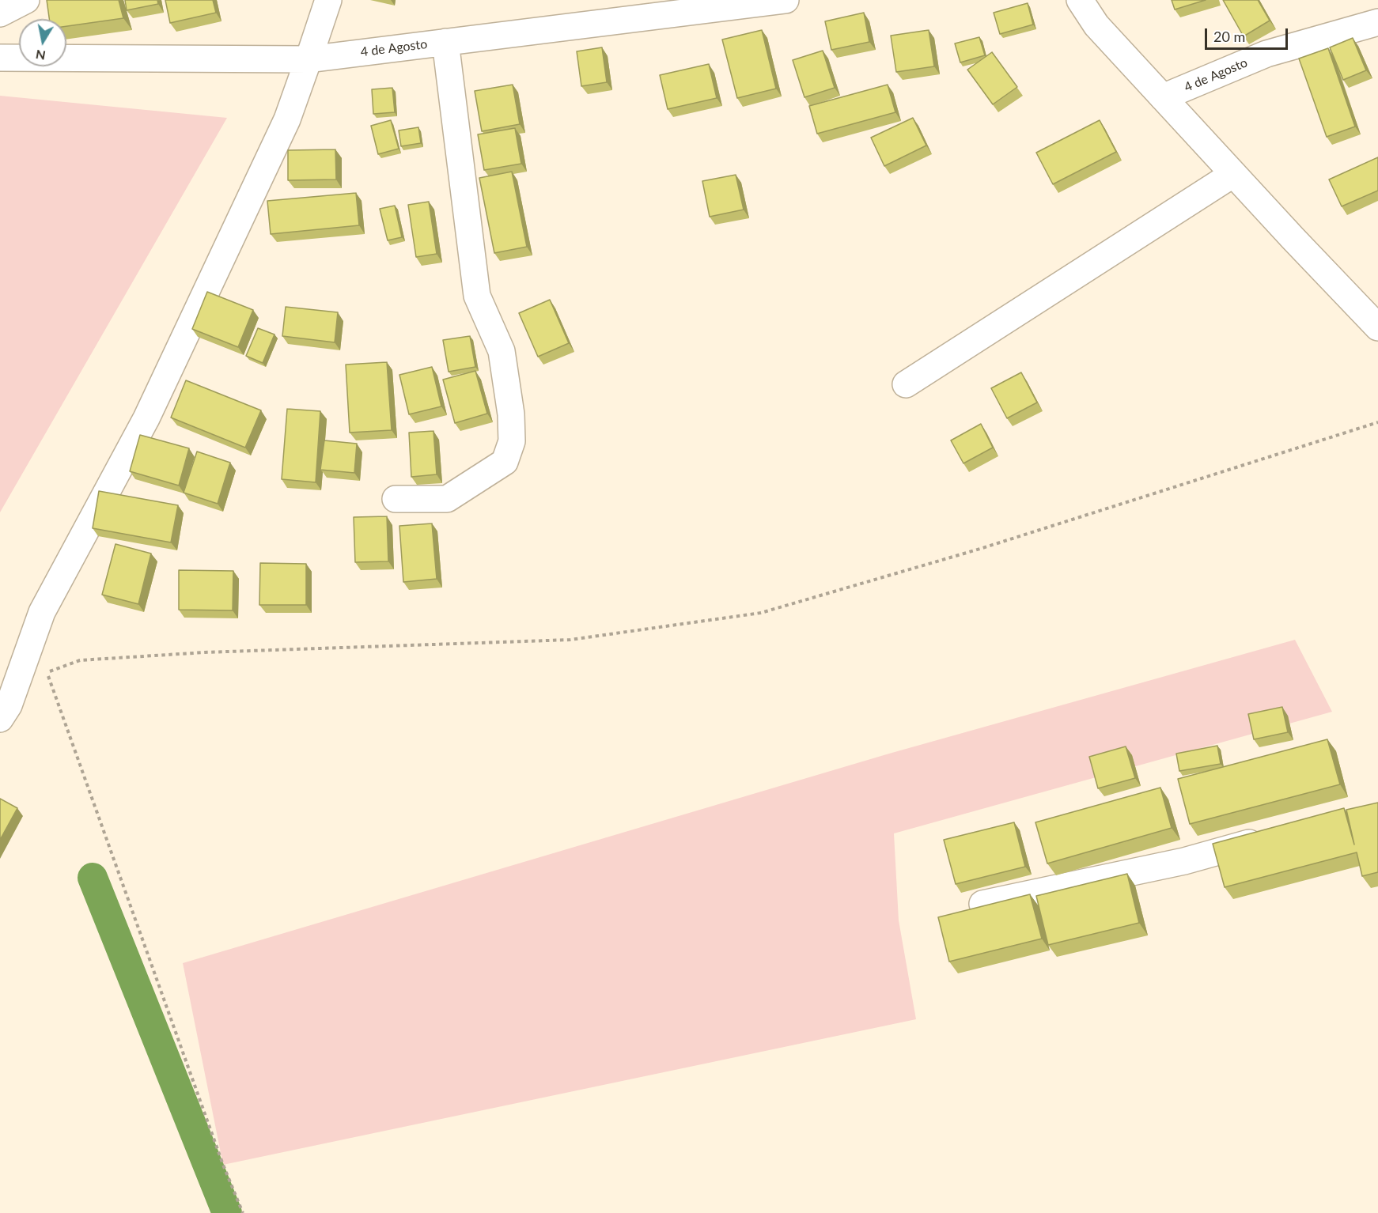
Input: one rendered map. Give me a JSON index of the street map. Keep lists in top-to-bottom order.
{
  "streets": {
    "street": ["4 de Agosto"]
  },
  "scale_bar": "20 m",
  "north": "bottom"
}
